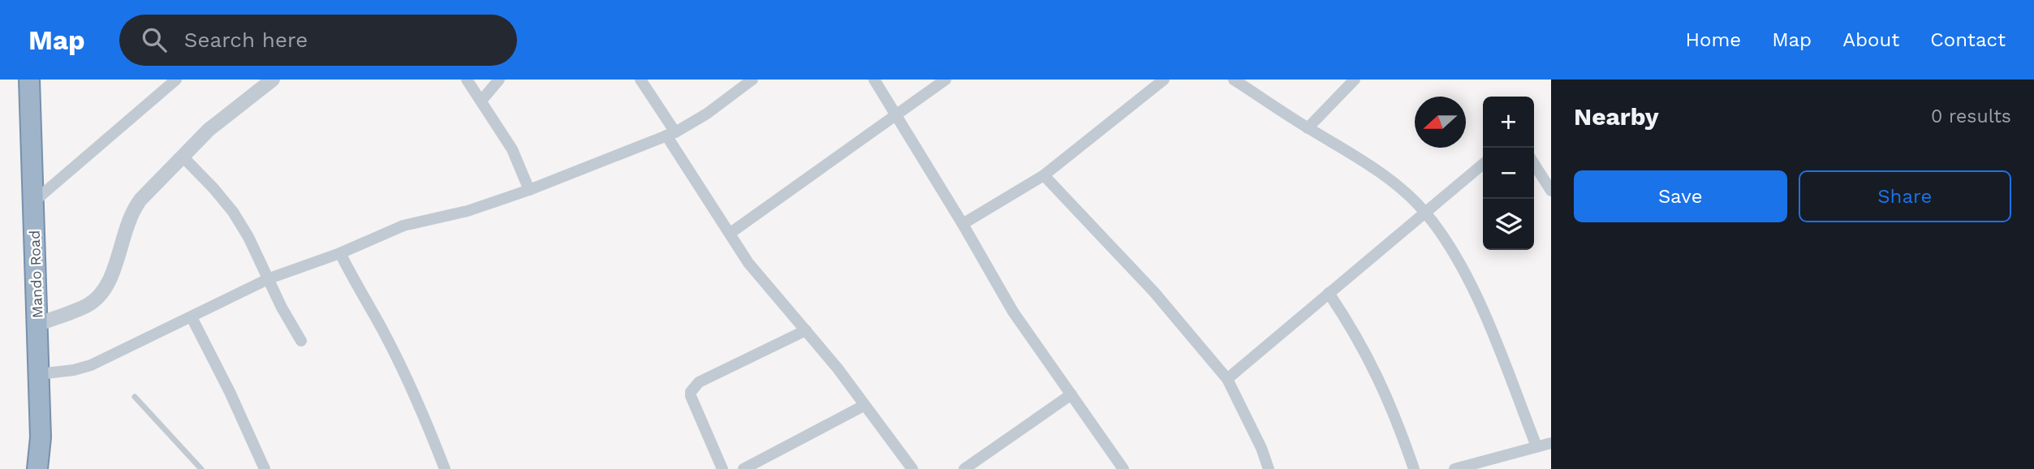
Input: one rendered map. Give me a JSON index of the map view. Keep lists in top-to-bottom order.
{
  "streets": {
    "highway": ["Mando Road"]
  },
  "north": "left",
  "page": {
    "header": "Map",
    "search": "Search here",
    "nav": [
      "Home",
      "Map",
      "About",
      "Contact"
    ],
    "heading": ["Nearby", "0 results"],
    "map_buttons": ["+", "−"],
    "buttons": ["Save", "Share"]
  }
}
